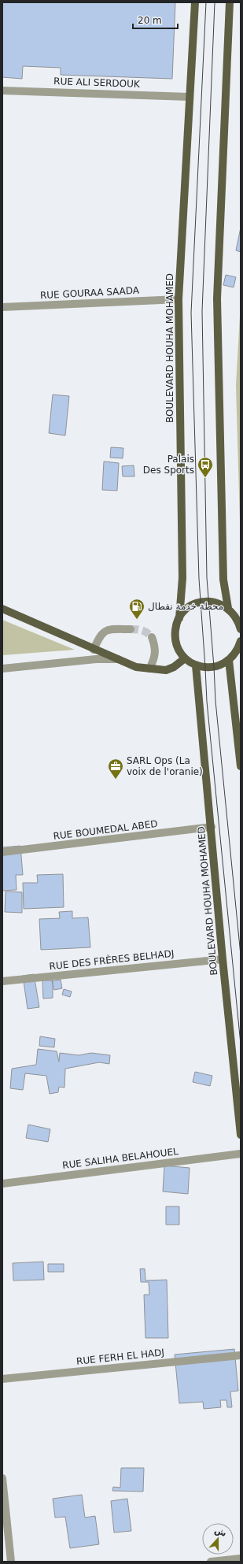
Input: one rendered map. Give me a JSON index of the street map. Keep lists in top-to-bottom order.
{
  "streets": {
    "main road": ["BOULEVARD HOUHA MOHAMED"],
    "street": [
      "RUE ALI SERDOUK",
      "RUE GOURAA SAADA",
      "RUE BOUMEDAL ABED",
      "RUE DES FRÈRES BELHADJ",
      "RUE SALIHA BELAHOUEL",
      "RUE FERH EL HADJ"
    ]
  },
  "crossings": [
    ["RUE ALI SERDOUK", "BOULEVARD HOUHA MOHAMED"],
    ["RUE GOURAA SAADA", "BOULEVARD HOUHA MOHAMED"],
    ["BOULEVARD HOUHA MOHAMED", "RUE BOUMEDAL ABED"],
    ["BOULEVARD HOUHA MOHAMED", "RUE DES FRÈRES BELHADJ"]
  ],
  "places": {
    "bus stop": ["Palais Des Sports"],
    "fuel station": ["محطة خدمة نفطال"],
    "office": ["SARL Ops (La voix de l'oranie)"]
  },
  "scale_bar": "20 m",
  "north": "top"
}
